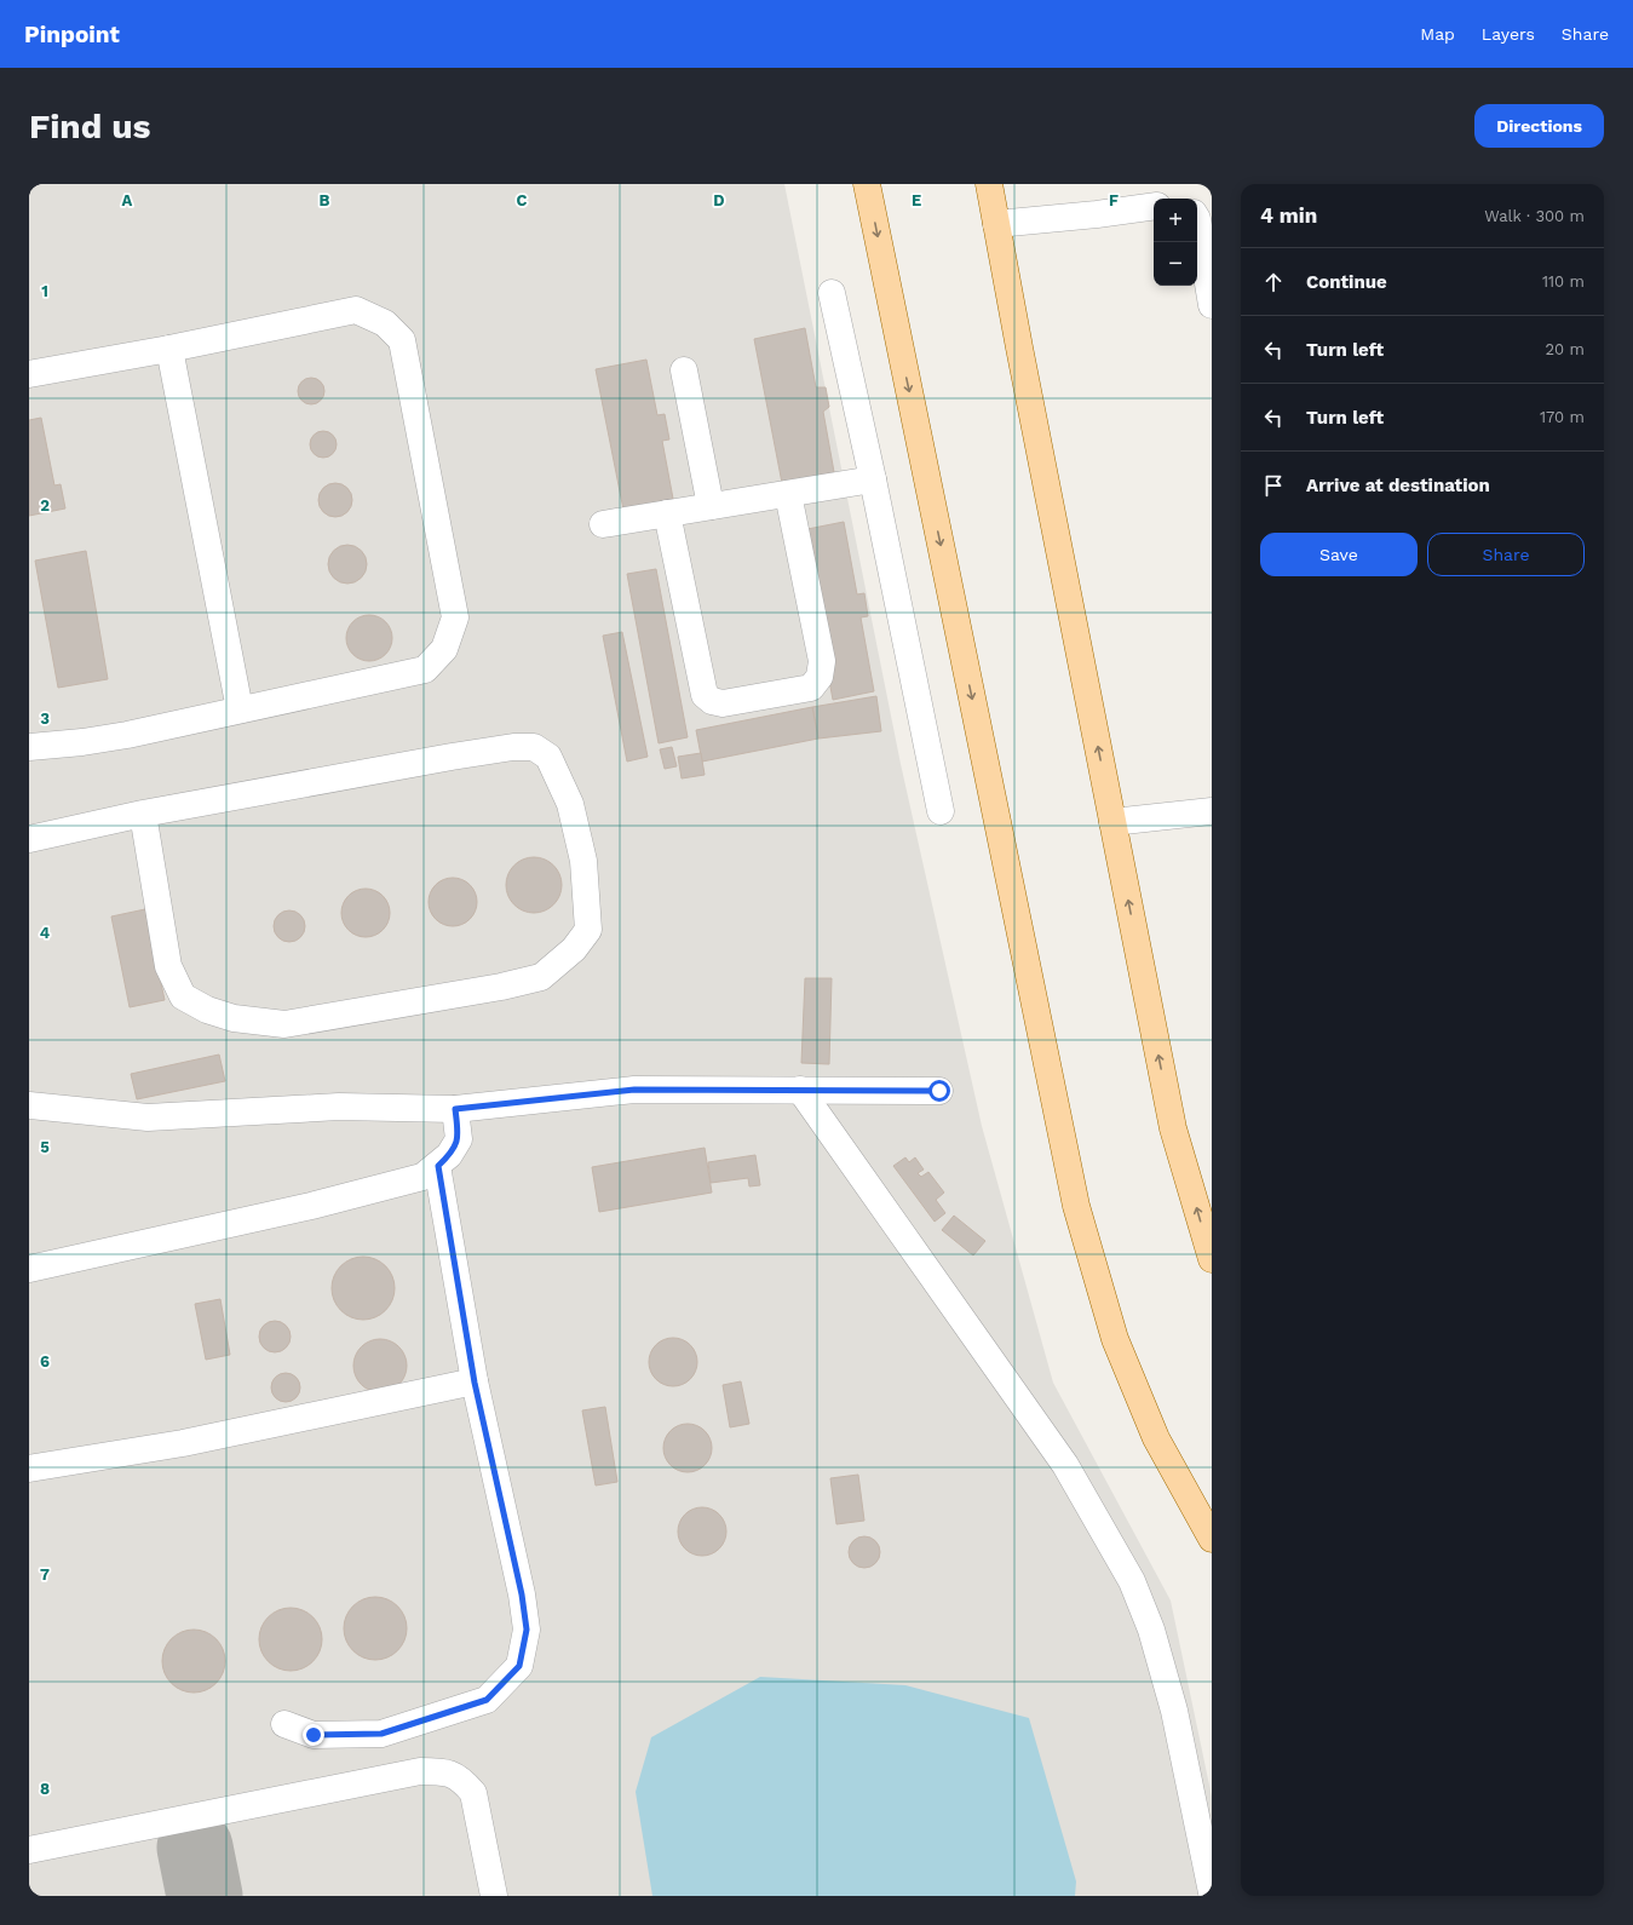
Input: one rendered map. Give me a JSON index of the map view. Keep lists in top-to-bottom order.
{
  "page": {
    "header": "Pinpoint",
    "nav": ["Map", "Layers", "Share"],
    "buttons": [
      "Directions",
      ["Save", "Share"]
    ],
    "title": "Find us",
    "heading": ["4 min", "Walk · 300 m"],
    "map_buttons": ["+", "−"],
    "list": [
      ["Continue", "110 m"],
      ["Turn left", "20 m"],
      ["Turn left", "170 m"],
      "Arrive at destination"
    ]
  },
  "grid": {
    "columns": [
      "A",
      "B",
      "C",
      "D",
      "E",
      "F"
    ],
    "rows": [
      "1",
      "2",
      "3",
      "4",
      "5",
      "6",
      "7",
      "8"
    ]
  }
}
